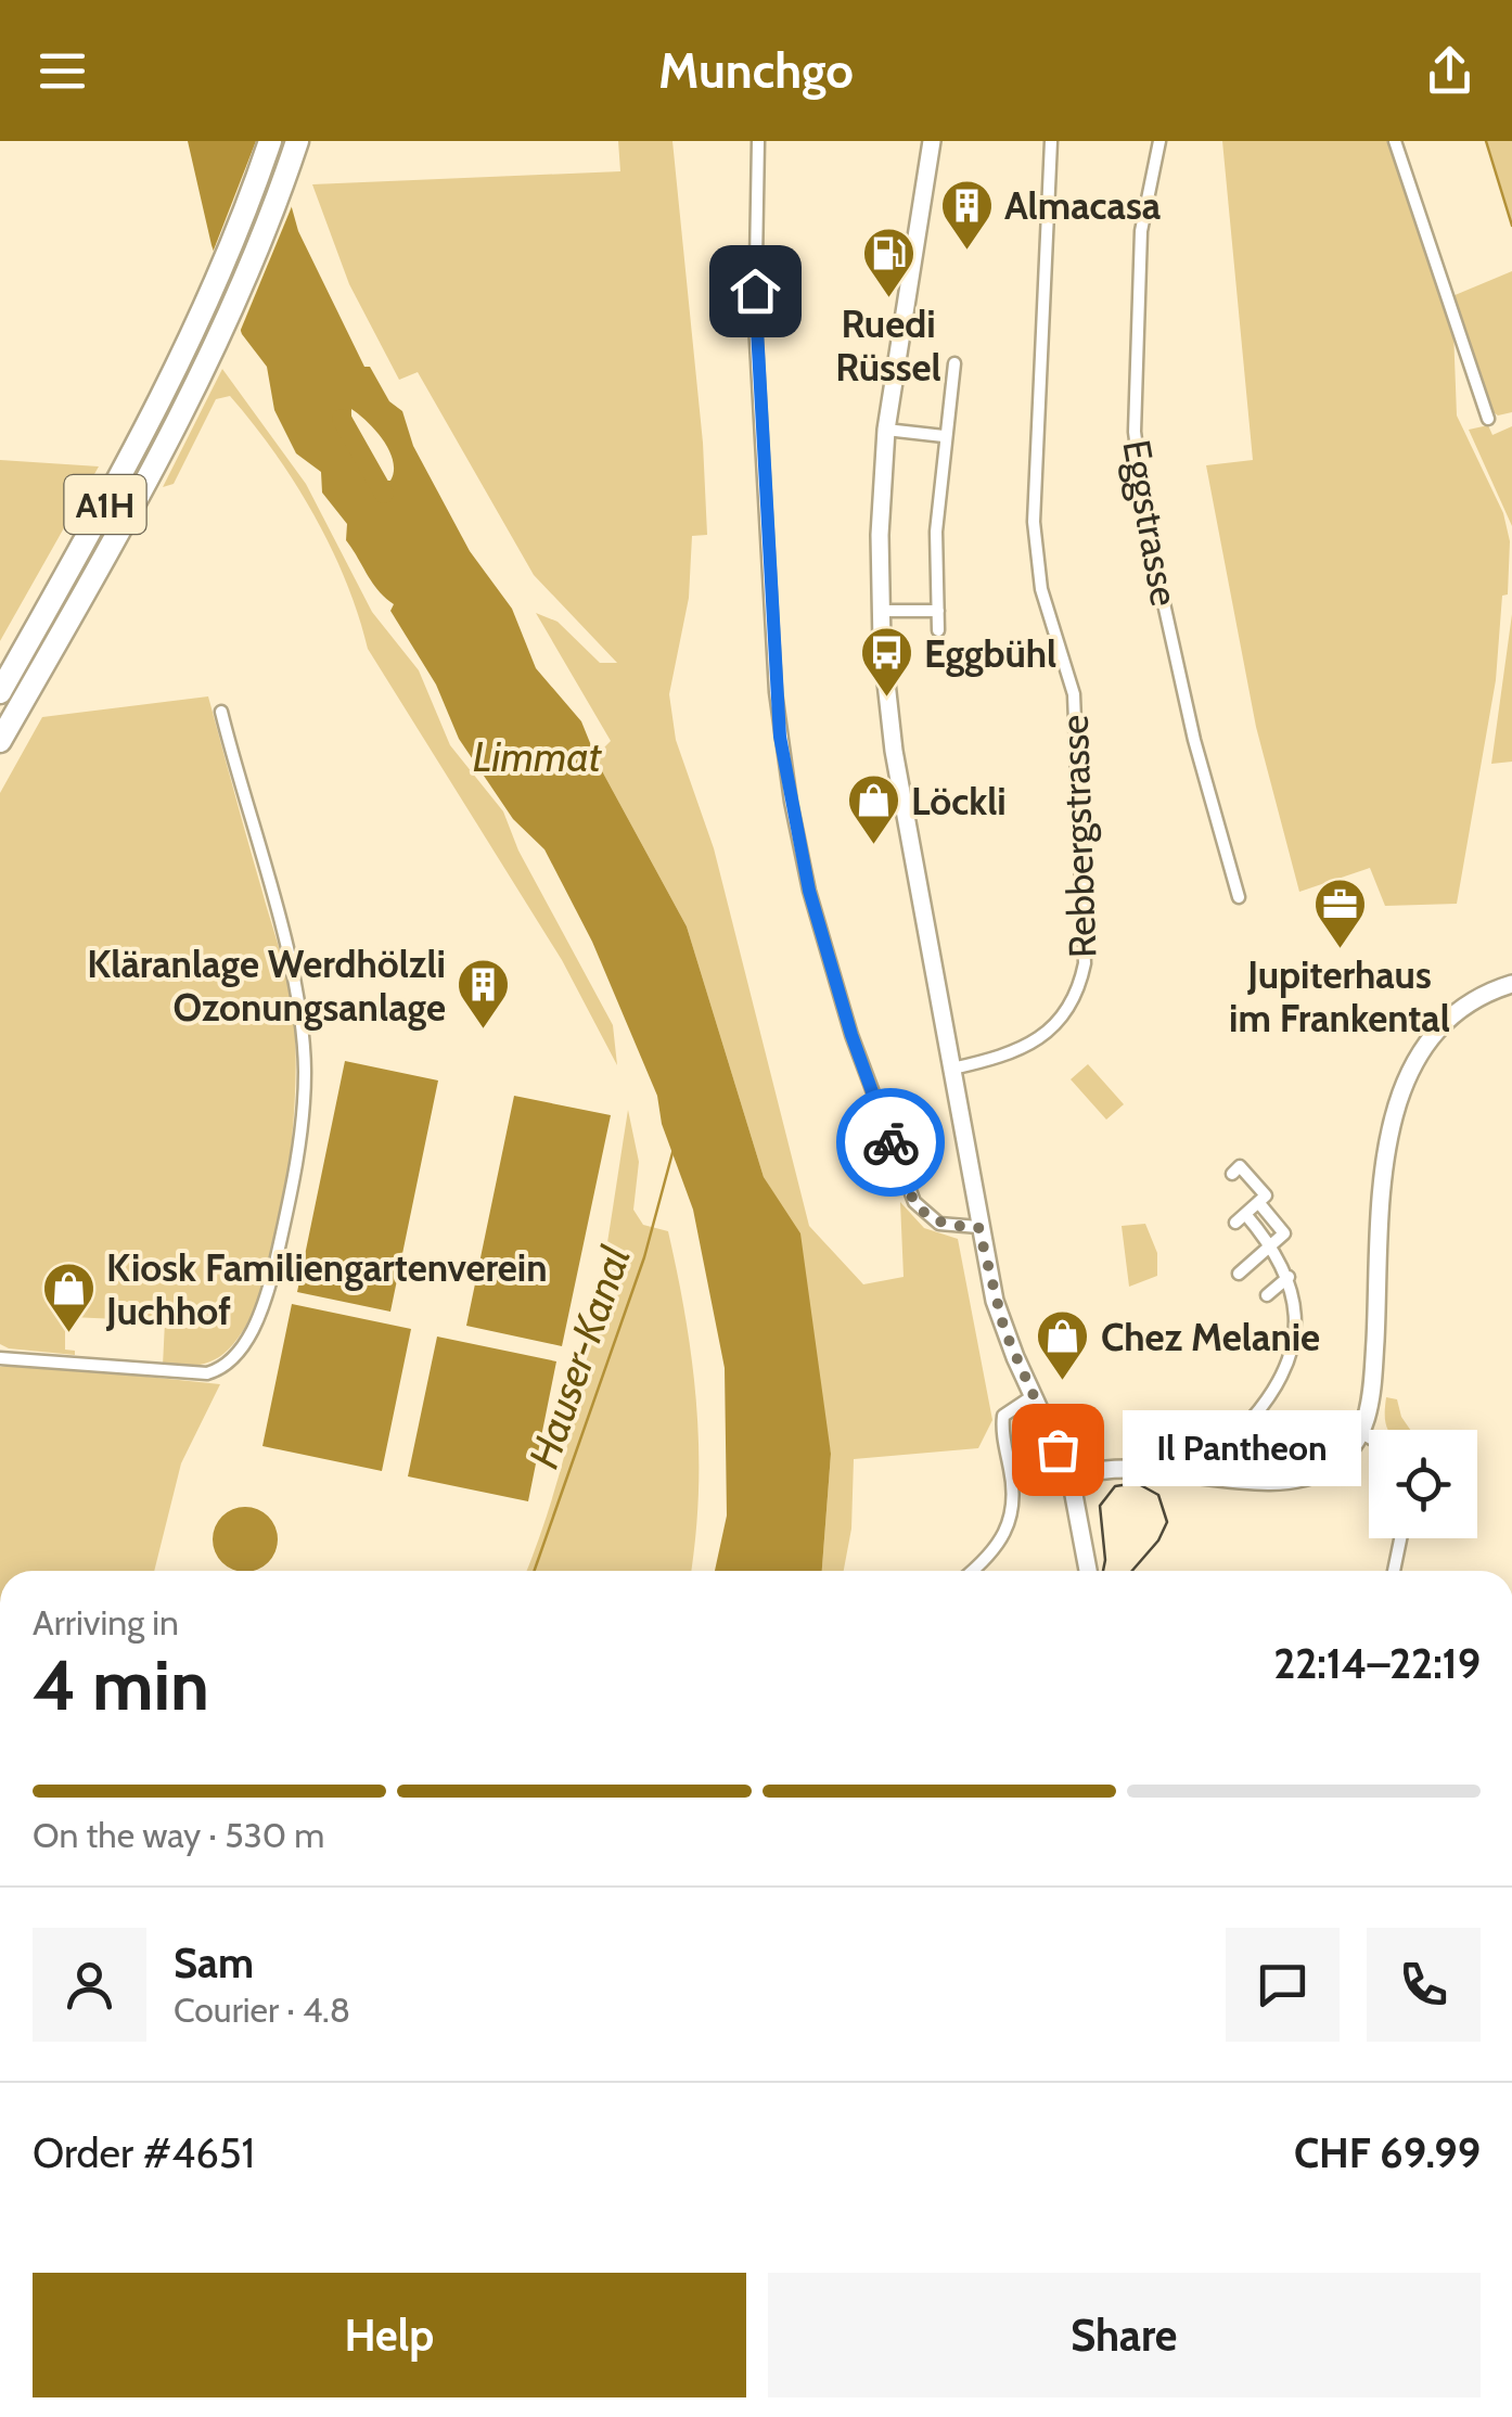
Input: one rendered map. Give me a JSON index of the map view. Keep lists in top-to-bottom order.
{
  "streets": {
    "highway": ["A1H"],
    "street": ["Eggstrasse", "Rebbergstrasse"]
  },
  "water": ["Limmat", "Hauser-Kanal"],
  "places": {
    "building": ["Almacasa", "Kläranlage Werdhölzli Ozonungsanlage"],
    "fuel station": ["Ruedi Rüssel"],
    "bus stop": ["Eggbühl"],
    "shop": ["Löckli", "Kiosk Familiengartenverein Juchhof", "Chez Melanie"],
    "office": ["Jupiterhaus im Frankental"],
    "other": ["Il Pantheon"]
  },
  "page": {
    "header": "Munchgo",
    "bubble": "Il Pantheon",
    "heading": ["4 min", "Arriving in", "22:14–22:19"],
    "panel": [
      "Sam",
      "Courier · 4.8",
      "Order #4651",
      "CHF 69.99"
    ],
    "bar": "On the way · 530 m",
    "buttons": ["Help", "Share"]
  }
}
